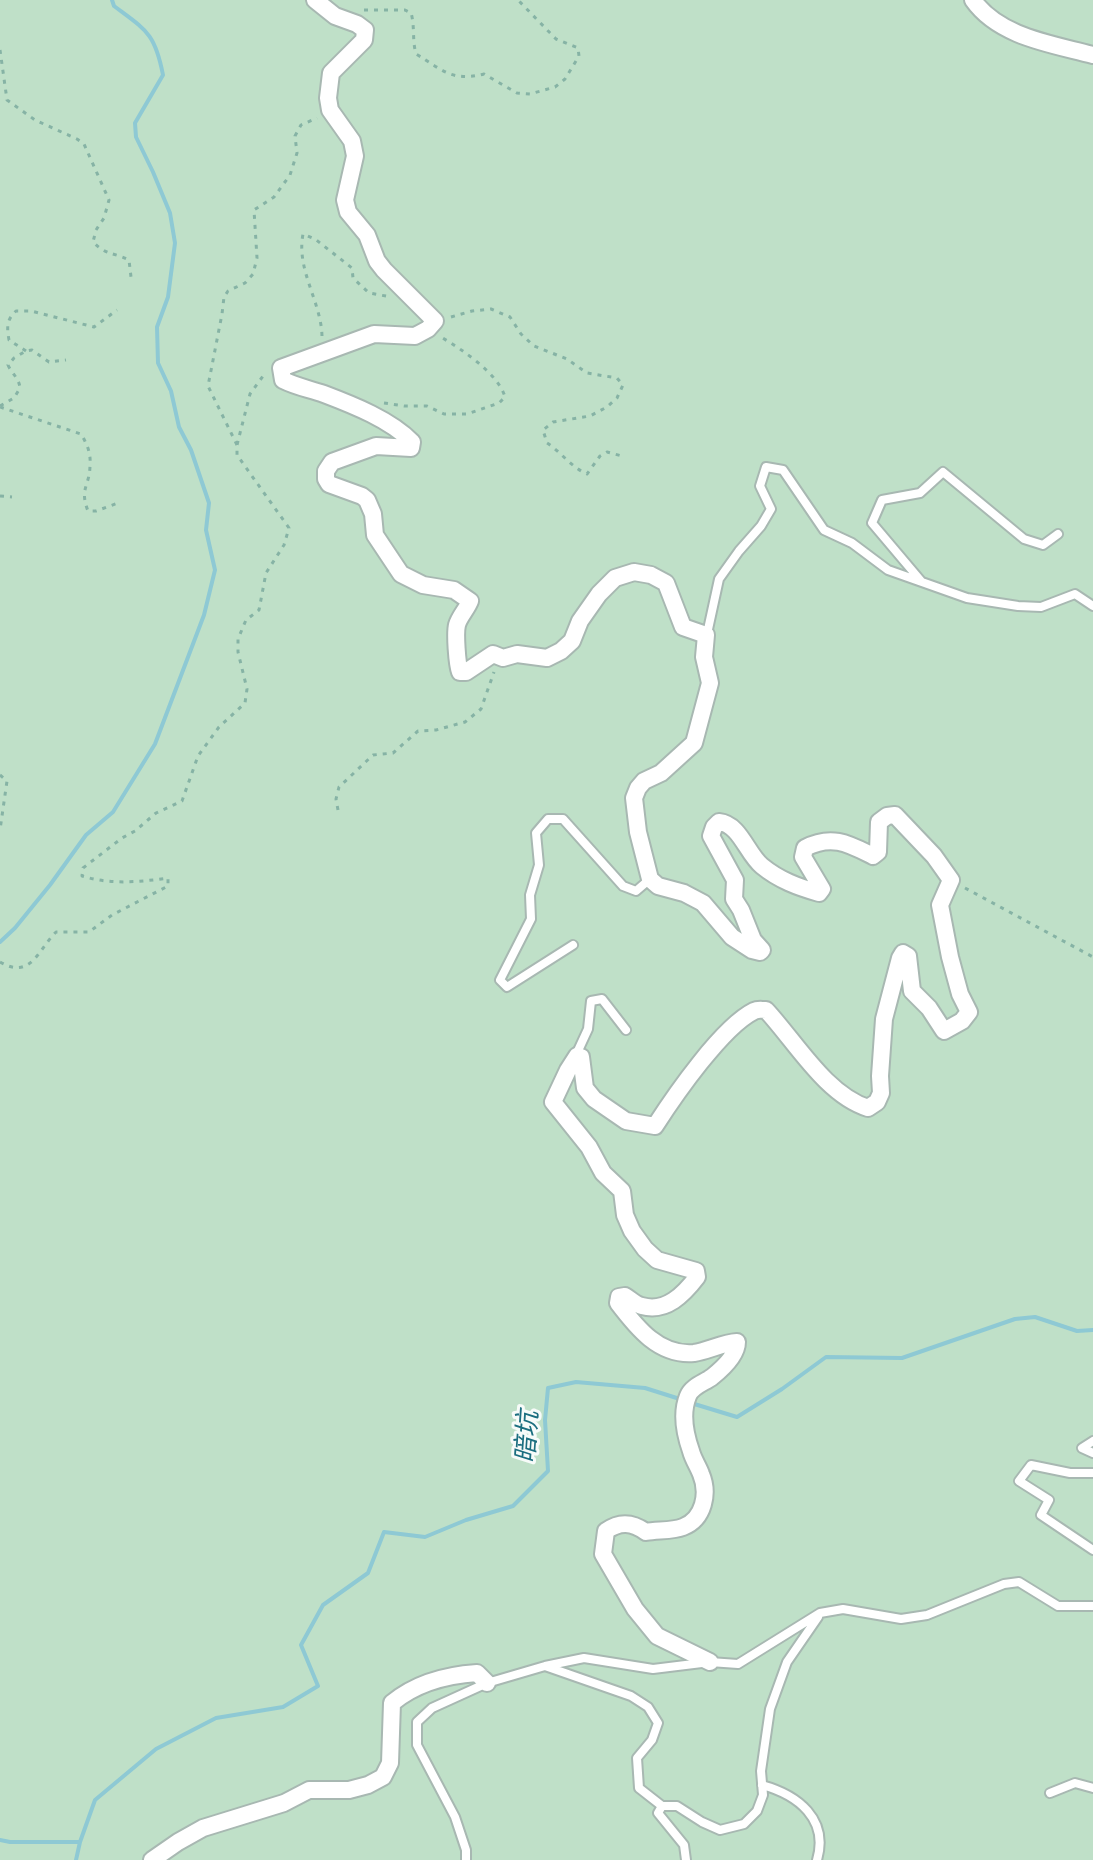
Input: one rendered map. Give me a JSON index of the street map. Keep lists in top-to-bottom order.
{
  "water": ["暗坑"]
}
